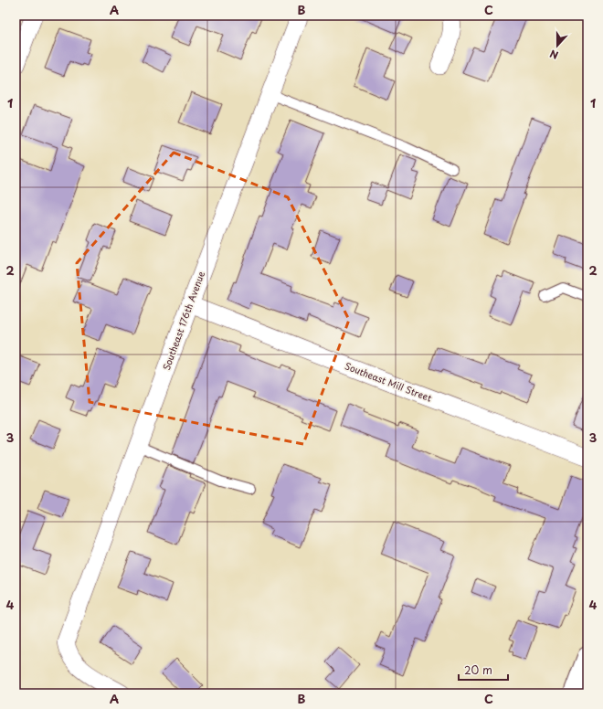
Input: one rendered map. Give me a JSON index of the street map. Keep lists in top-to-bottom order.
{
  "streets": {
    "street": ["Southeast 176th Avenue", "Southeast Mill Street"]
  },
  "crossings": [
    ["Southeast 176th Avenue", "Southeast Mill Street"]
  ],
  "scale_bar": "20 m",
  "north": "bottom",
  "grid": {
    "columns": ["A", "B", "C"],
    "rows": [
      "1",
      "2",
      "3",
      "4"
    ]
  }
}
